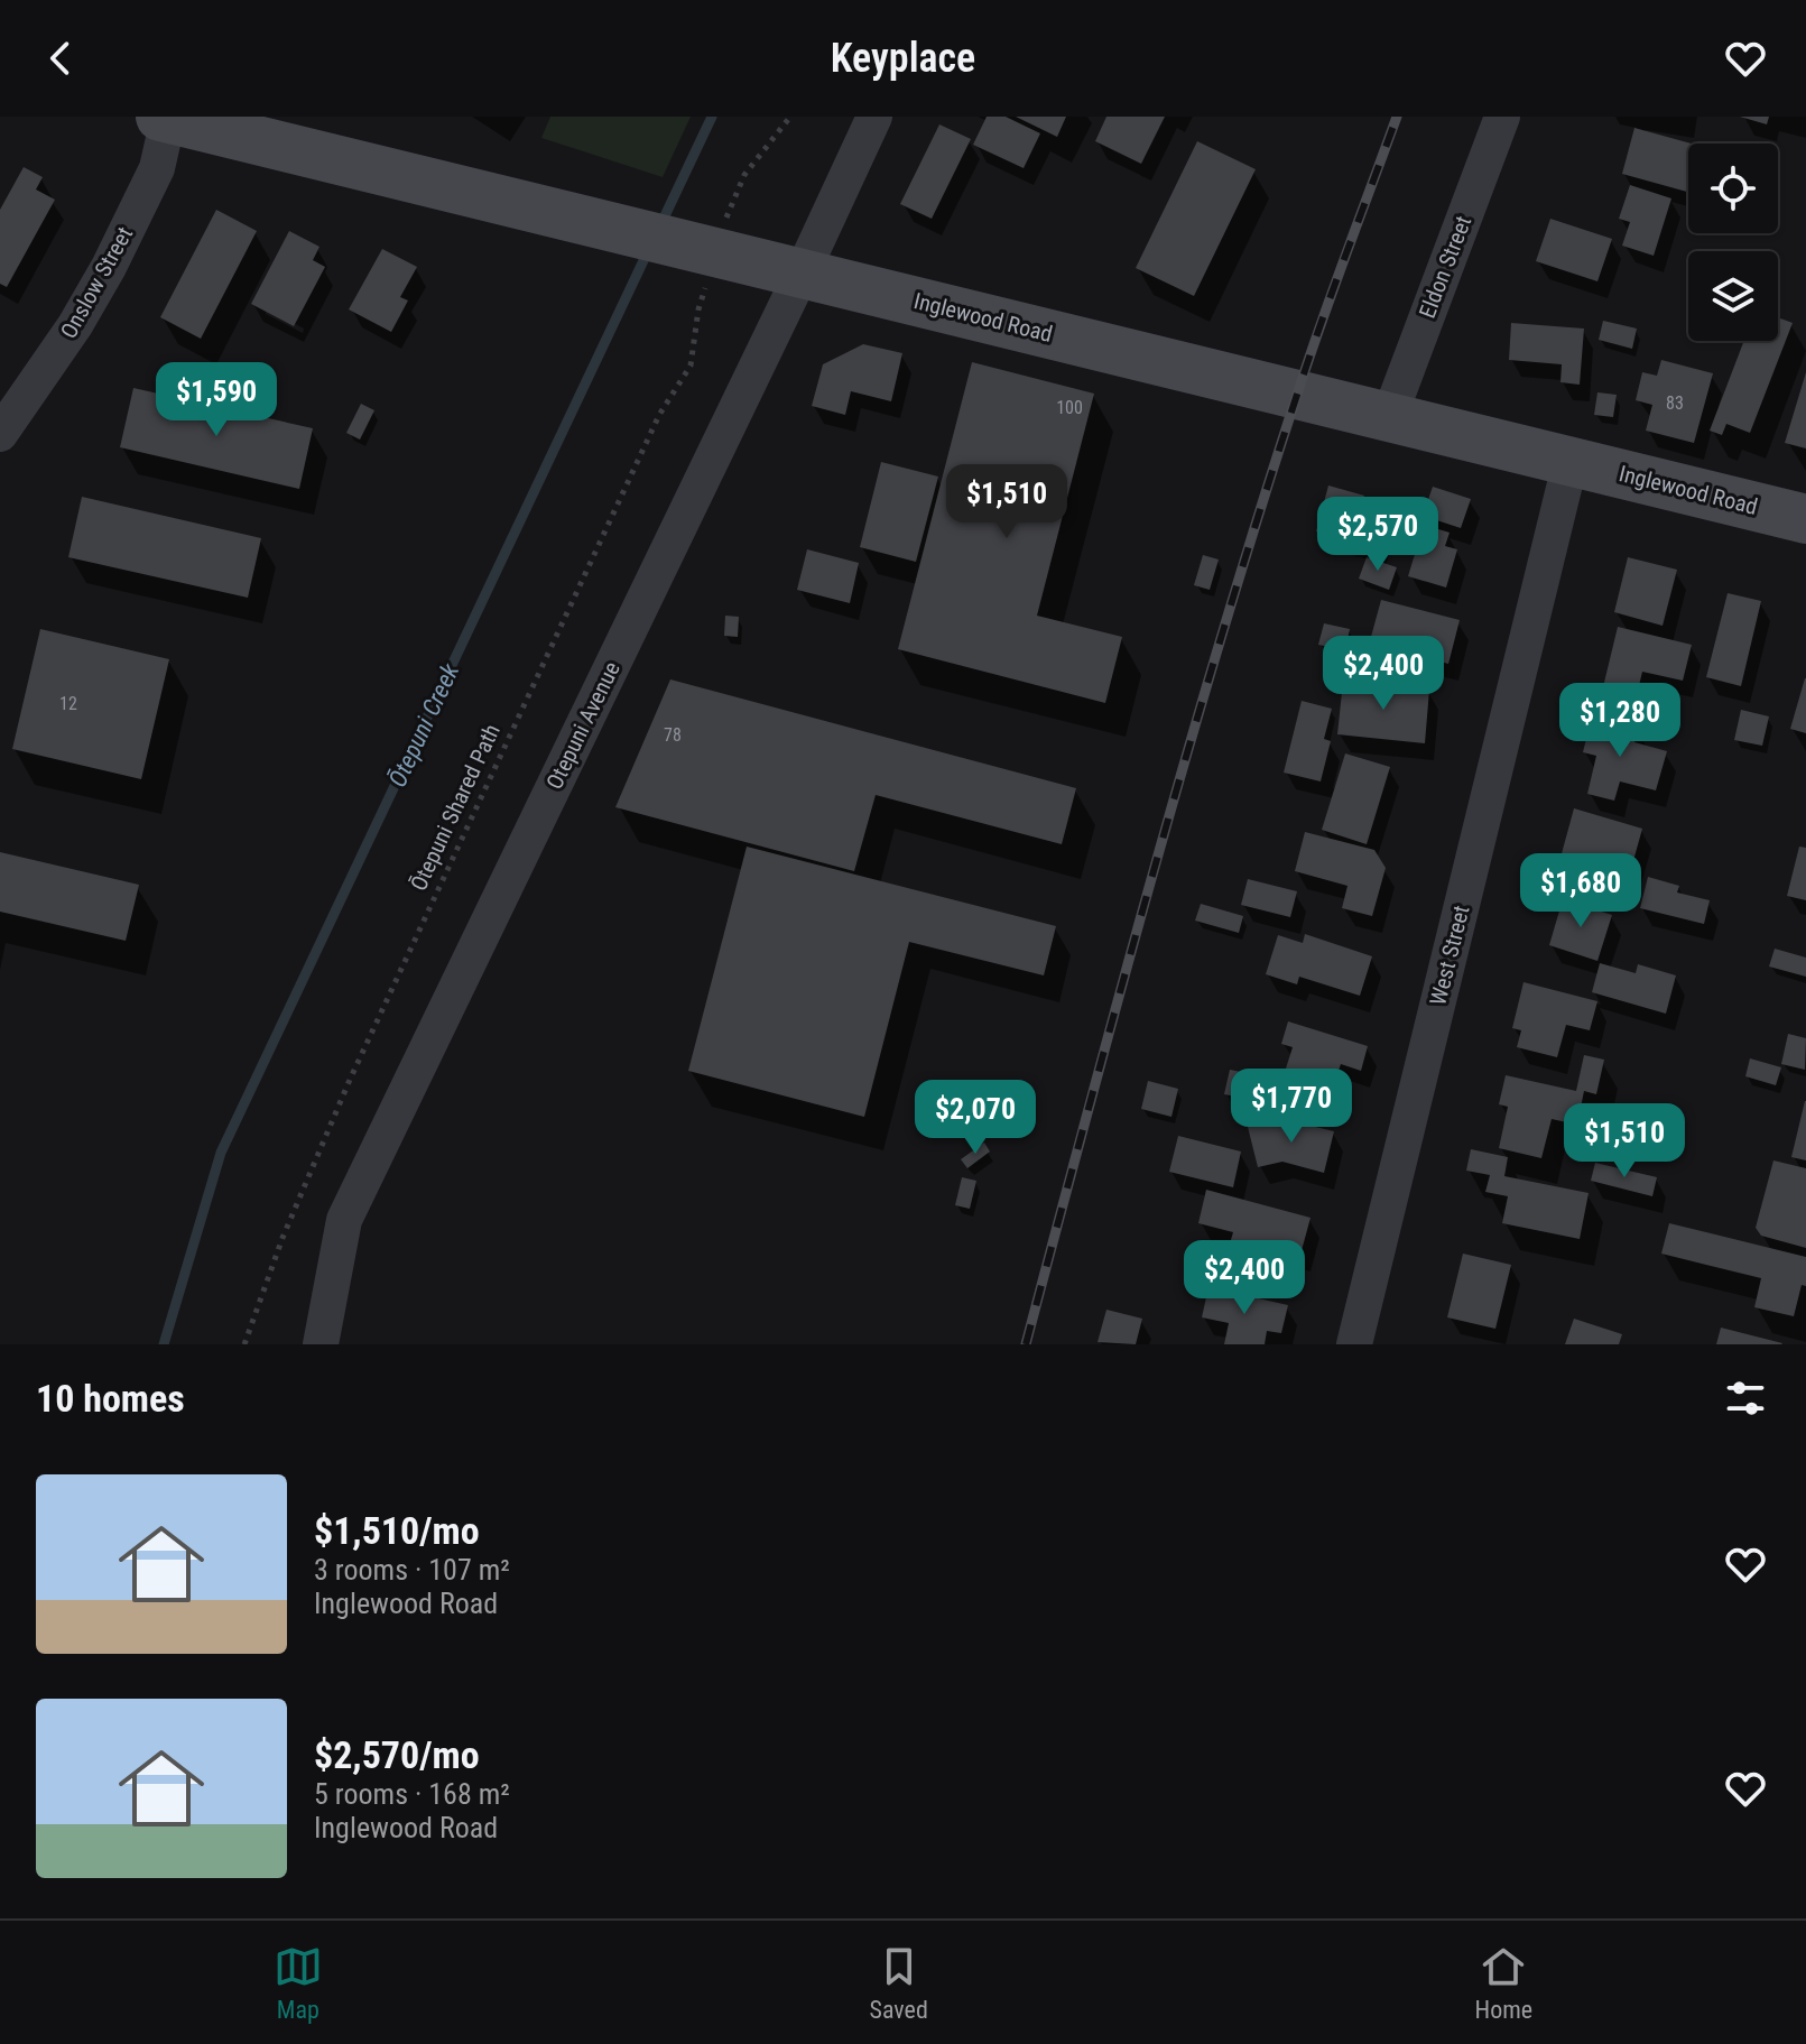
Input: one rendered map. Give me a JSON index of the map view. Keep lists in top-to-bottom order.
{
  "streets": {
    "street": [
      "Eldon Street",
      "Onslow Street",
      "Inglewood Road",
      "Otepuni Avenue",
      "West Street"
    ],
    "path": ["Ōtepuni Shared Path"]
  },
  "crossings": [
    ["Eldon Street", "Inglewood Road"],
    ["Onslow Street", "Inglewood Road"],
    ["Inglewood Road", "Otepuni Avenue"],
    ["Inglewood Road", "West Street"]
  ],
  "water": ["Ōtepuni Creek"],
  "house_numbers": [
    "83",
    "100",
    "12",
    "78"
  ],
  "page": {
    "header": "Keyplace",
    "price": [
      "$1,590",
      "$1,510",
      "$2,570",
      "$2,400",
      "$1,280",
      "$1,680",
      "$1,770",
      "$2,070",
      "$1,510",
      "$2,400"
    ],
    "heading": "10 homes",
    "list": [
      {
        "name": "$1,510/mo",
        "note": "3 rooms · 107 m² · Inglewood Road"
      },
      {
        "name": "$2,570/mo",
        "note": "5 rooms · 168 m² · Inglewood Road"
      }
    ],
    "tabs": ["Map", "Saved", "Home"]
  }
}
